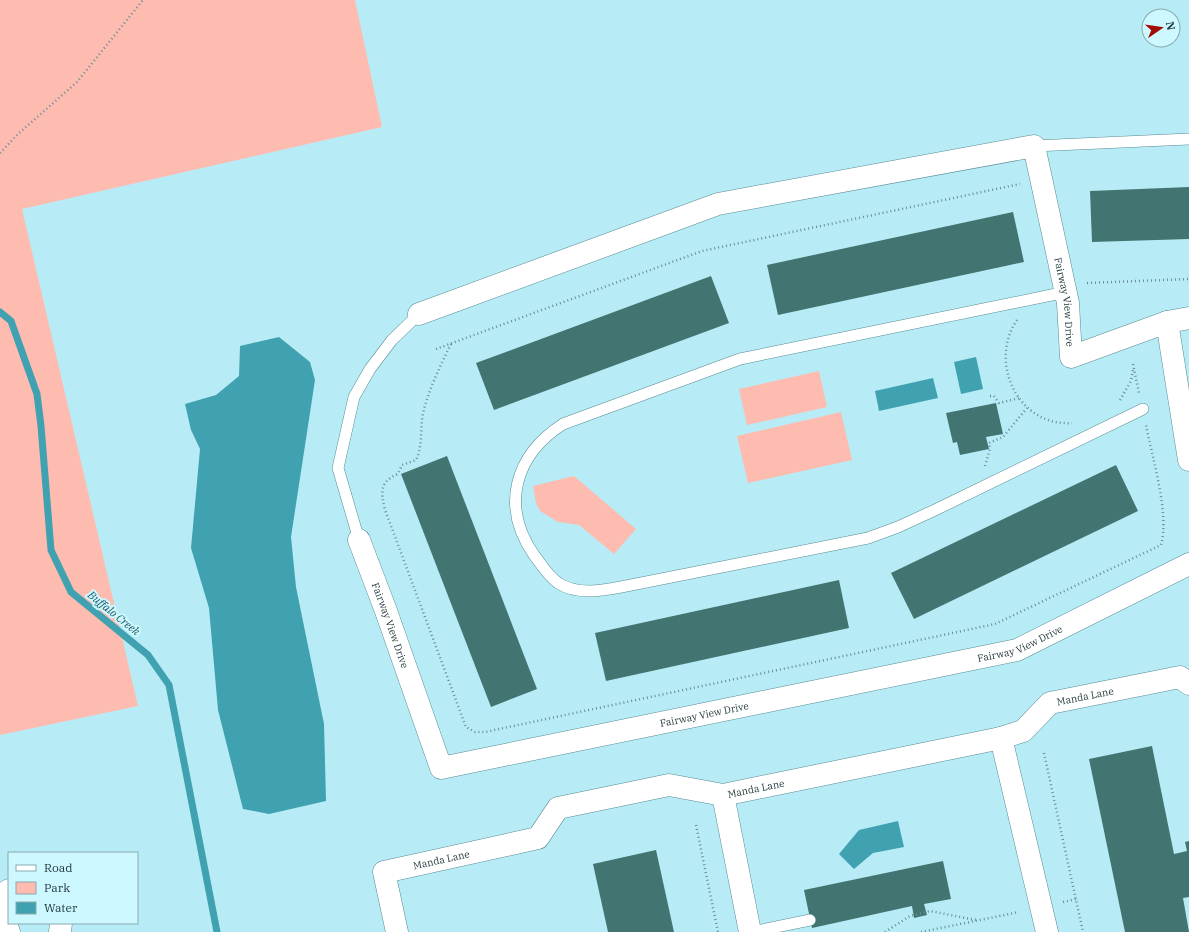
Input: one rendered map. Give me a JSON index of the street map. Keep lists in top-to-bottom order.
{
  "streets": {
    "street": ["Fairway View Drive", "Manda Lane"]
  },
  "water": ["Buffalo Creek"],
  "legend": ["Road", "Park", "Water"],
  "north": "right"
}
